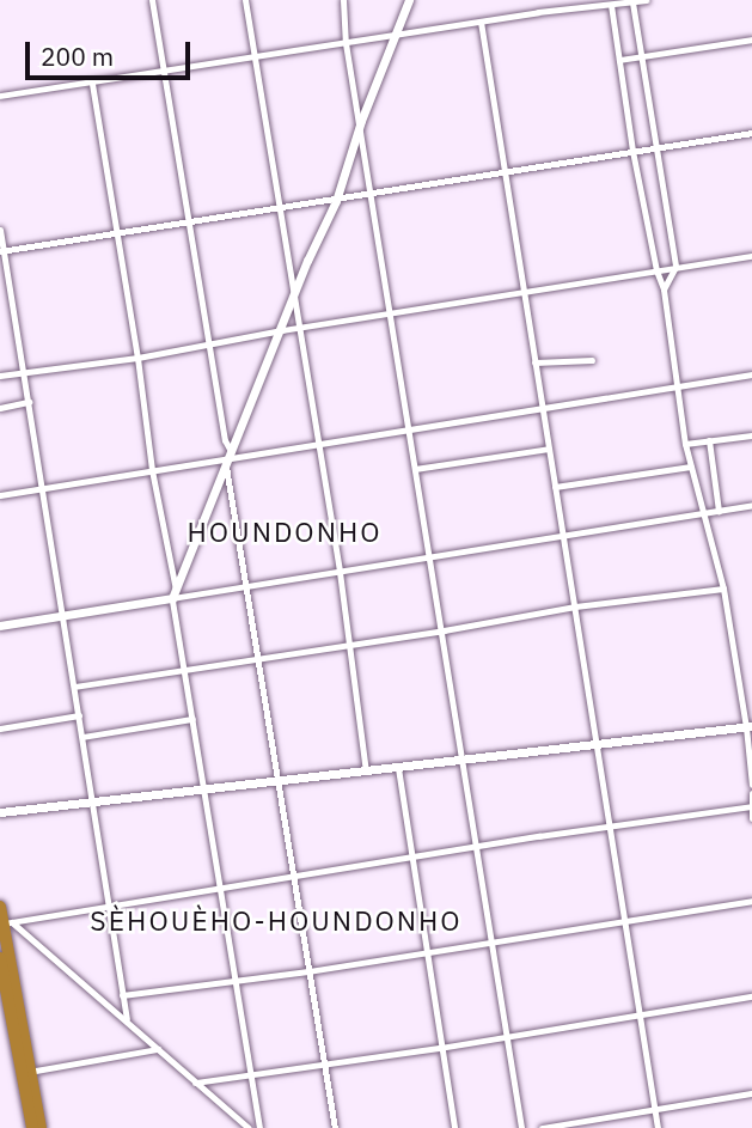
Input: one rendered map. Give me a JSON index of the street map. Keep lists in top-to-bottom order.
{
  "districts": ["HOUNDONHO", "SÈHOUÈHO-HOUNDONHO"],
  "scale_bar": "200 m"
}
